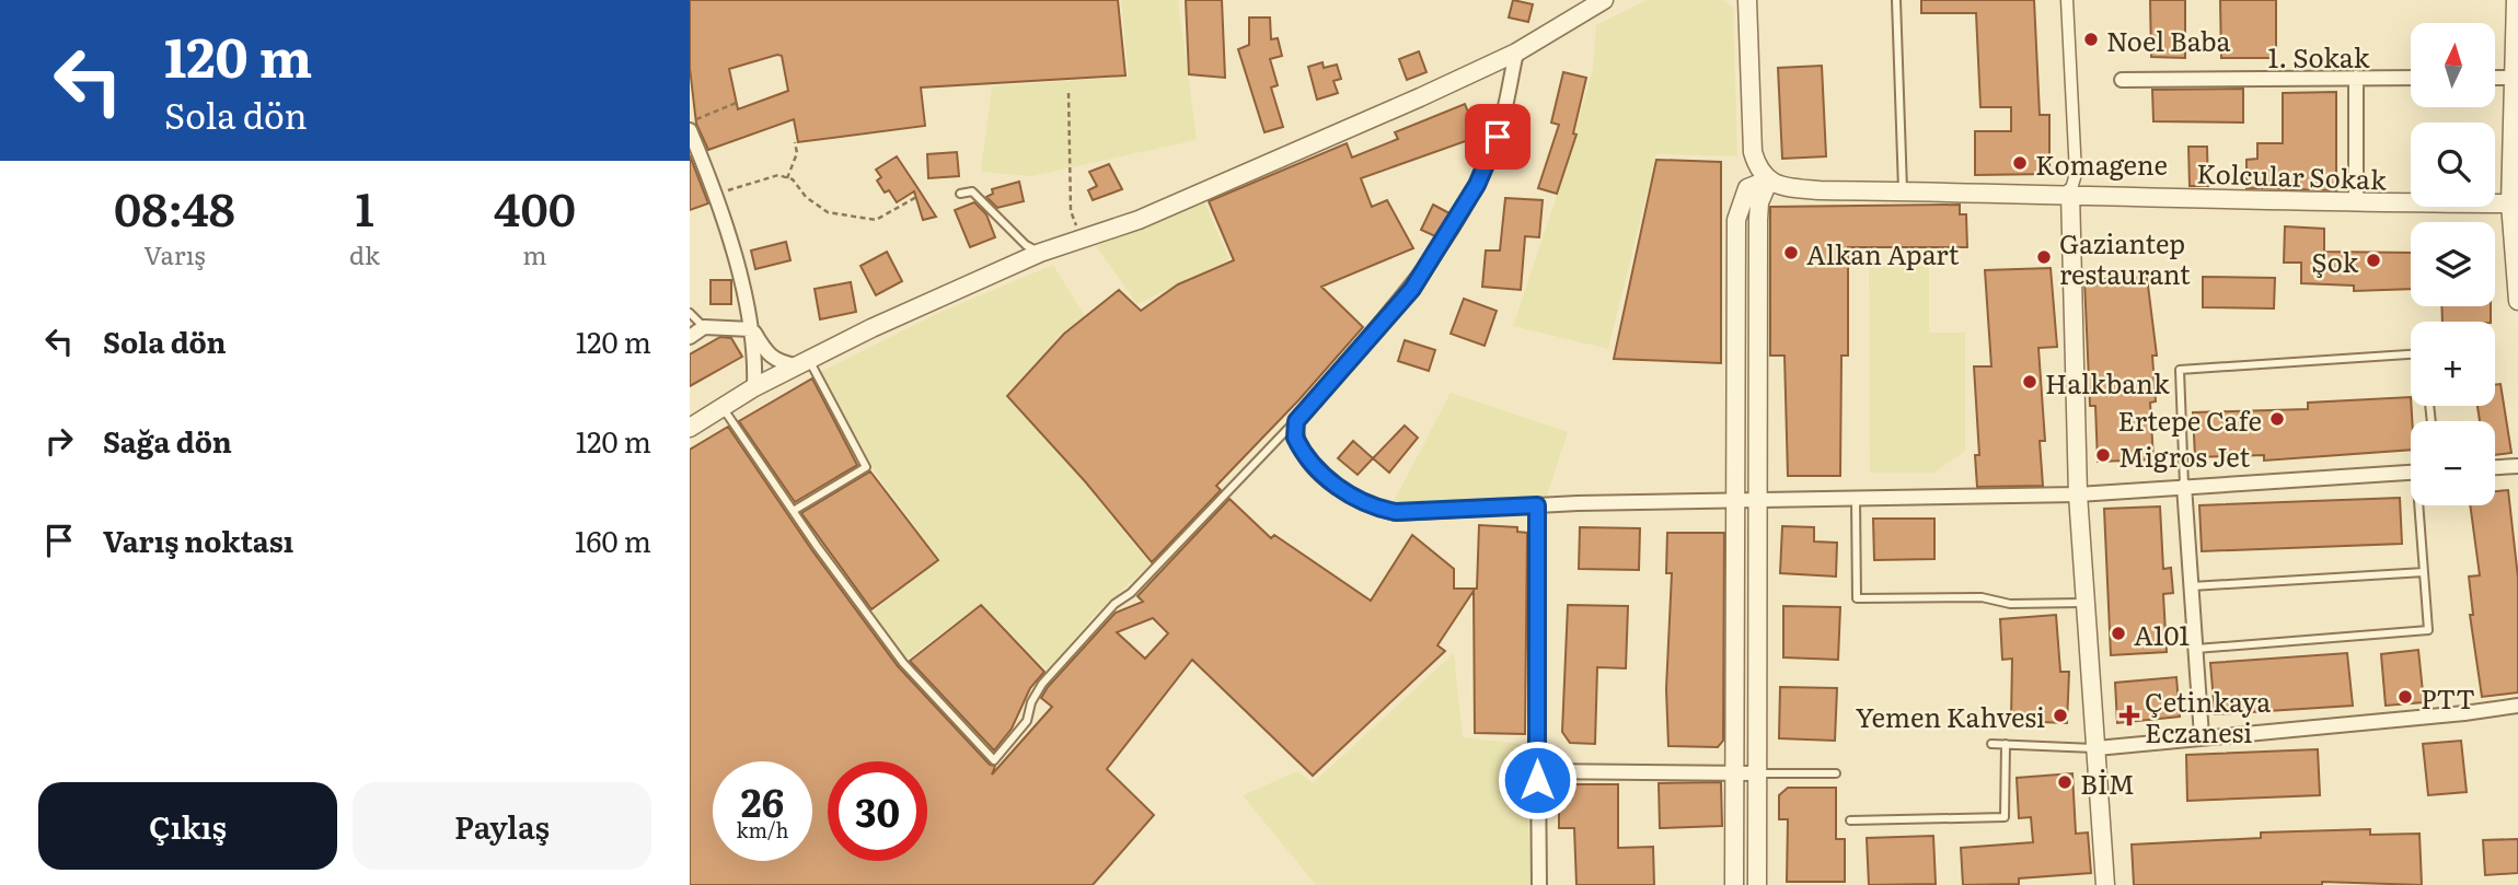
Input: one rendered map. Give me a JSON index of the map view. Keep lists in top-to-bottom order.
{
  "streets": {
    "street": ["1. Sokak", "Kolcular Sokak"]
  },
  "places": {
    "other": [
      "Noel Baba",
      "Komagene",
      "Alkan Apart",
      "Gaziantep restaurant",
      "Şok",
      "Halkbank",
      "Ertepe Cafe",
      "Migros Jet",
      "A101",
      "PTT",
      "Yemen Kahvesi",
      "BİM"
    ],
    "health": ["Çetinkaya Eczanesi"]
  },
  "north": "top",
  "page": {
    "turn": ["120 m", "Sola dön"],
    "map_buttons": ["+", "−"],
    "eta": [
      "08:48",
      "Varış",
      "1",
      "dk",
      "400",
      "m"
    ],
    "list": [
      {
        "name": "Sola dön",
        "value": "120 m"
      },
      {
        "name": "Sağa dön",
        "value": "120 m"
      },
      {
        "name": "Varış noktası",
        "value": "160 m"
      }
    ],
    "speed": "26 km/h",
    "limit": "30",
    "buttons": ["Çıkış", "Paylaş"]
  }
}
